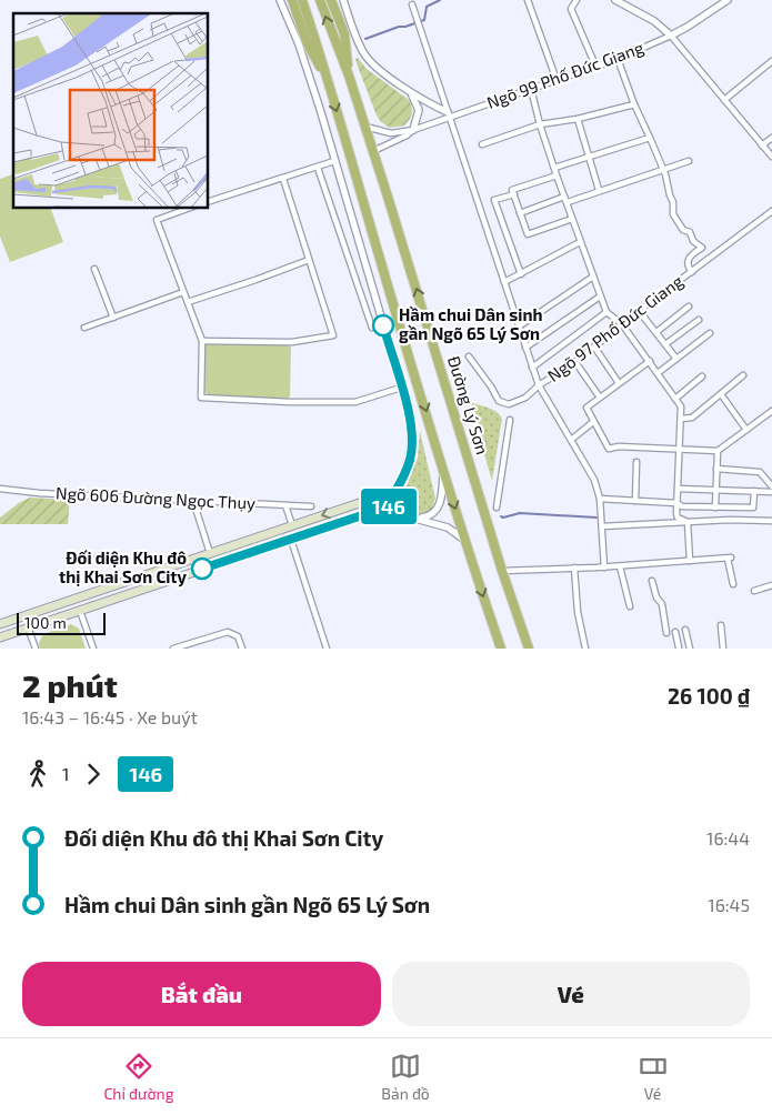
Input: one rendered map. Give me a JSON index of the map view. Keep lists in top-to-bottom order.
{
  "streets": {
    "highway": ["Đường Lý Sơn"],
    "street": ["Ngõ 99 Phố Đức Giang", "Ngõ 97 Phố Đức Giang", "Ngõ 606 Đường Ngọc Thụy"]
  },
  "places": ["Hầm chui Dân sinh gần Ngõ 65 Lý Sơn", "Đối diện Khu đô thị Khai Sơn City"],
  "lines": ["bus line 146"],
  "scale_bar": "100 m",
  "page": {
    "on_map": "146",
    "scale": "100 m",
    "heading": ["2 phút", "16:43 – 16:45 · Xe buýt", "26 100 ₫"],
    "legs": ["1", "146"],
    "list": [
      {
        "name": "Đối diện Khu đô thị Khai Sơn City",
        "value": "16:44"
      },
      {
        "name": "Hầm chui Dân sinh gần Ngõ 65 Lý Sơn",
        "value": "16:45"
      }
    ],
    "buttons": ["Bắt đầu", "Vé"],
    "tabs": ["Chỉ đường", "Bản đồ", "Vé"]
  }
}
